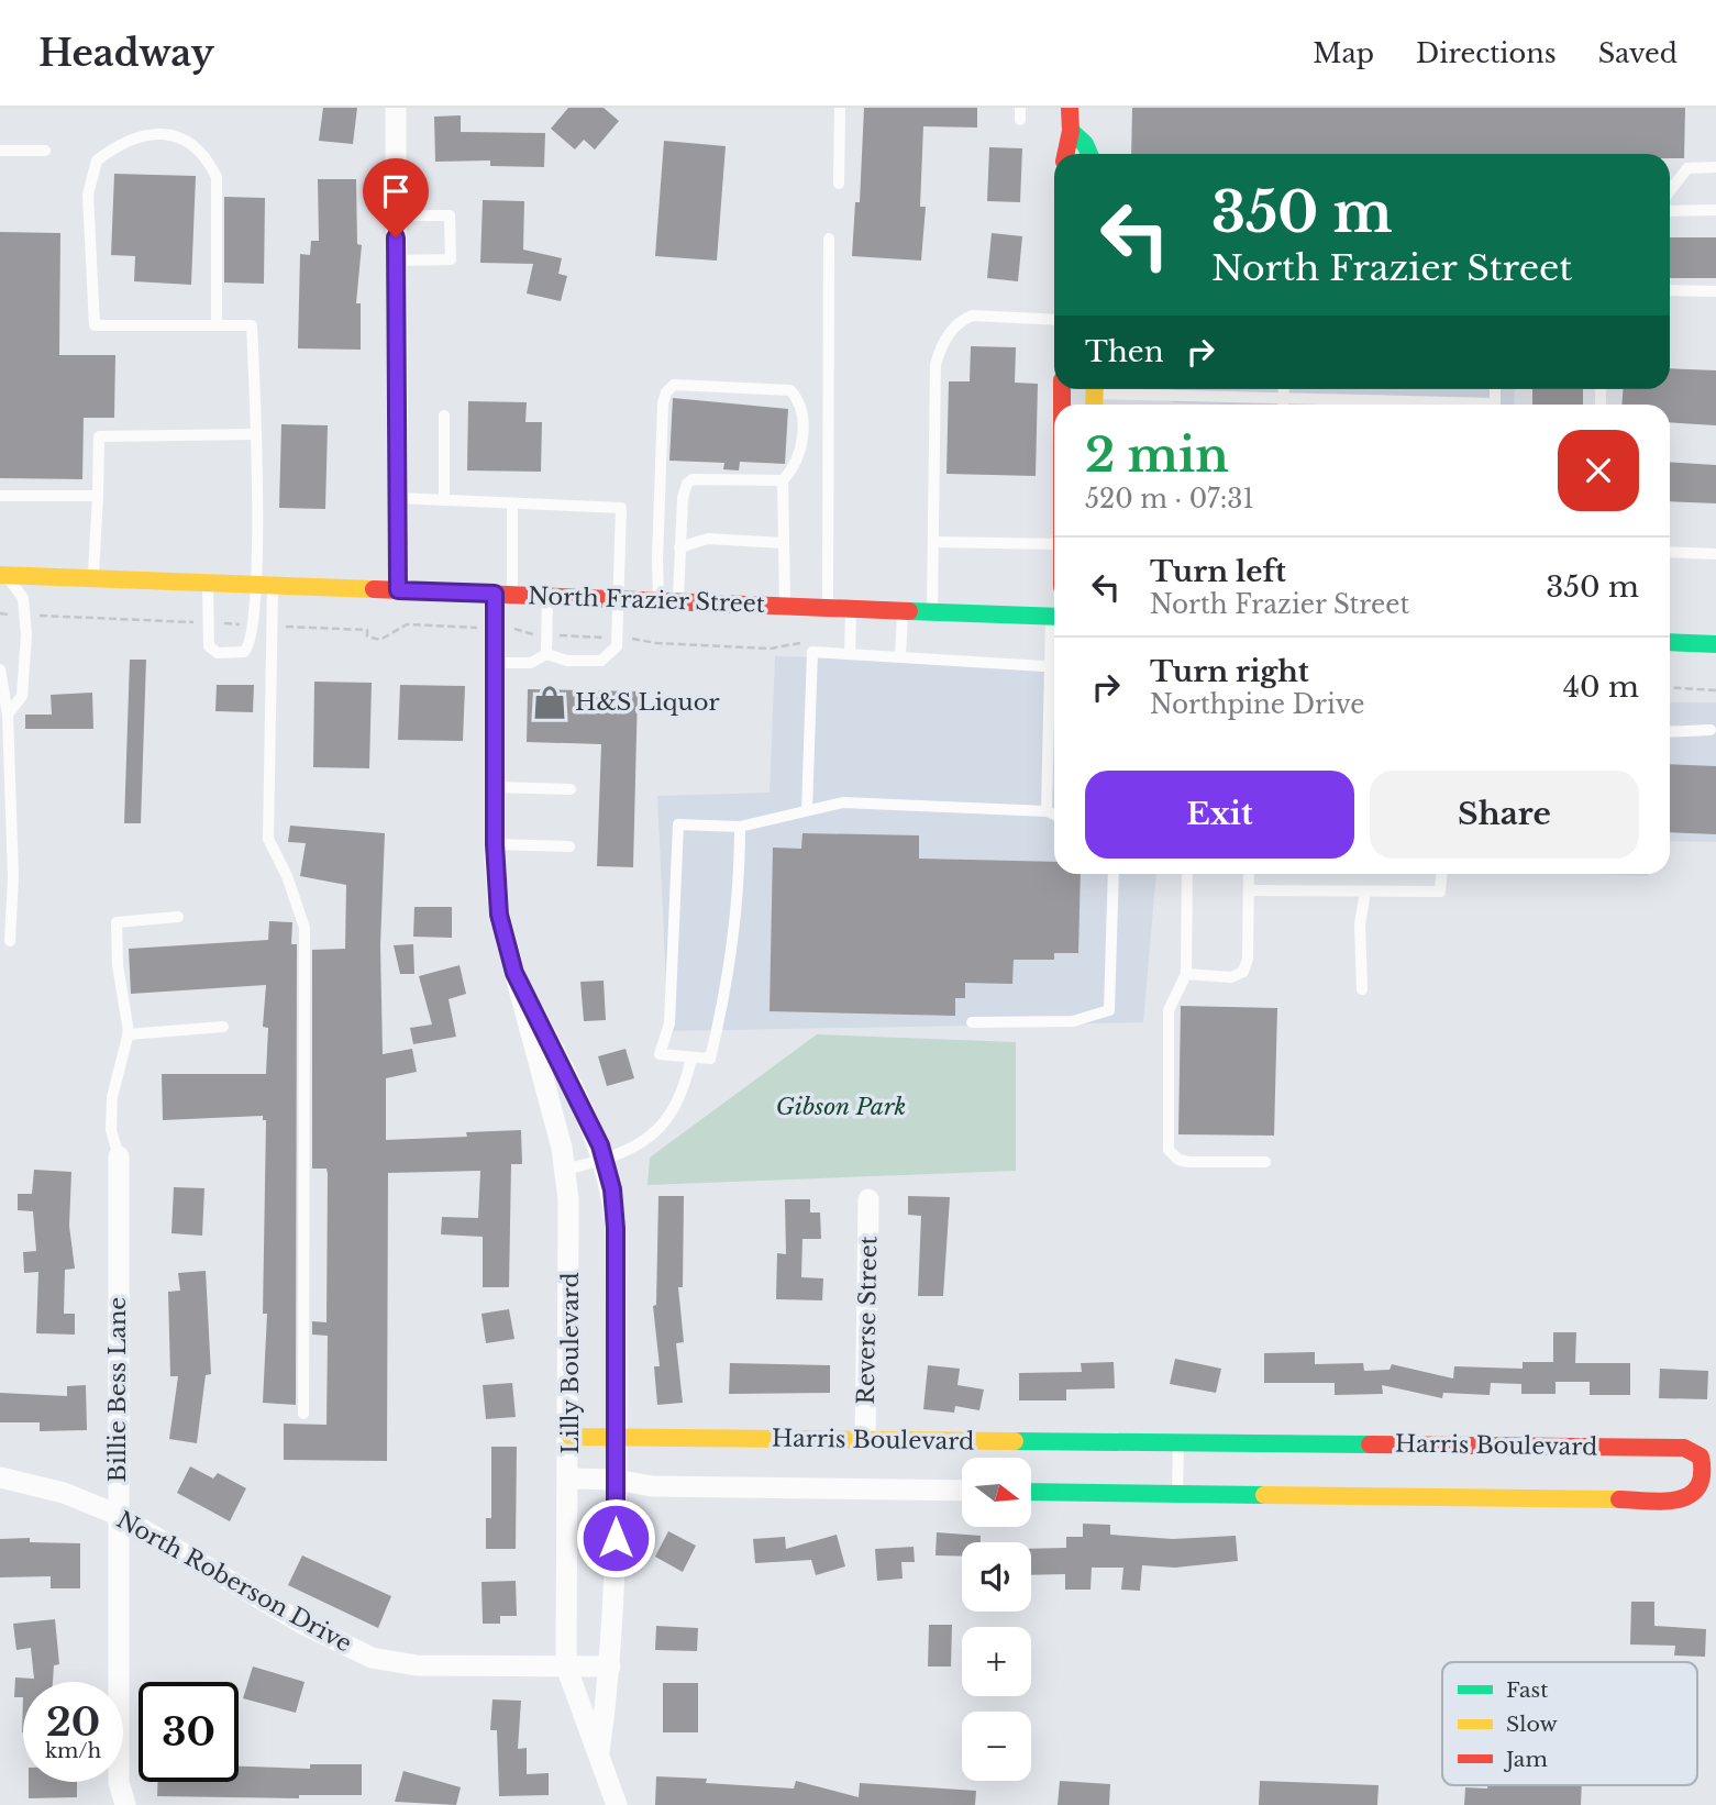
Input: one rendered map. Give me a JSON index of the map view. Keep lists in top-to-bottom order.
{
  "streets": {
    "street": [
      "North Frazier Street",
      "Reverse Street",
      "Lilly Boulevard",
      "Billie Bess Lane",
      "Harris Boulevard",
      "North Roberson Drive"
    ]
  },
  "crossings": [
    ["North Frazier Street", "Lilly Boulevard"],
    ["Reverse Street", "Harris Boulevard"],
    ["Lilly Boulevard", "Harris Boulevard"],
    ["Lilly Boulevard", "North Roberson Drive"],
    ["Billie Bess Lane", "North Roberson Drive"]
  ],
  "parks": ["Gibson Park"],
  "places": {
    "shop": ["H&S Liquor"]
  },
  "legend": ["Fast", "Slow", "Jam"],
  "north": "right",
  "page": {
    "header": "Headway",
    "nav": ["Map", "Directions", "Saved"],
    "turn": ["350 m", "North Frazier Street"],
    "then": "Then",
    "heading": ["2 min", "520 m · 07:31"],
    "list": [
      {
        "name": "Turn left",
        "note": "North Frazier Street",
        "value": "350 m"
      },
      {
        "name": "Turn right",
        "note": "Northpine Drive",
        "value": "40 m"
      }
    ],
    "buttons": ["Exit", "Share"],
    "map_buttons": ["+", "−"],
    "speed": "20 km/h",
    "limit": "30"
  }
}
